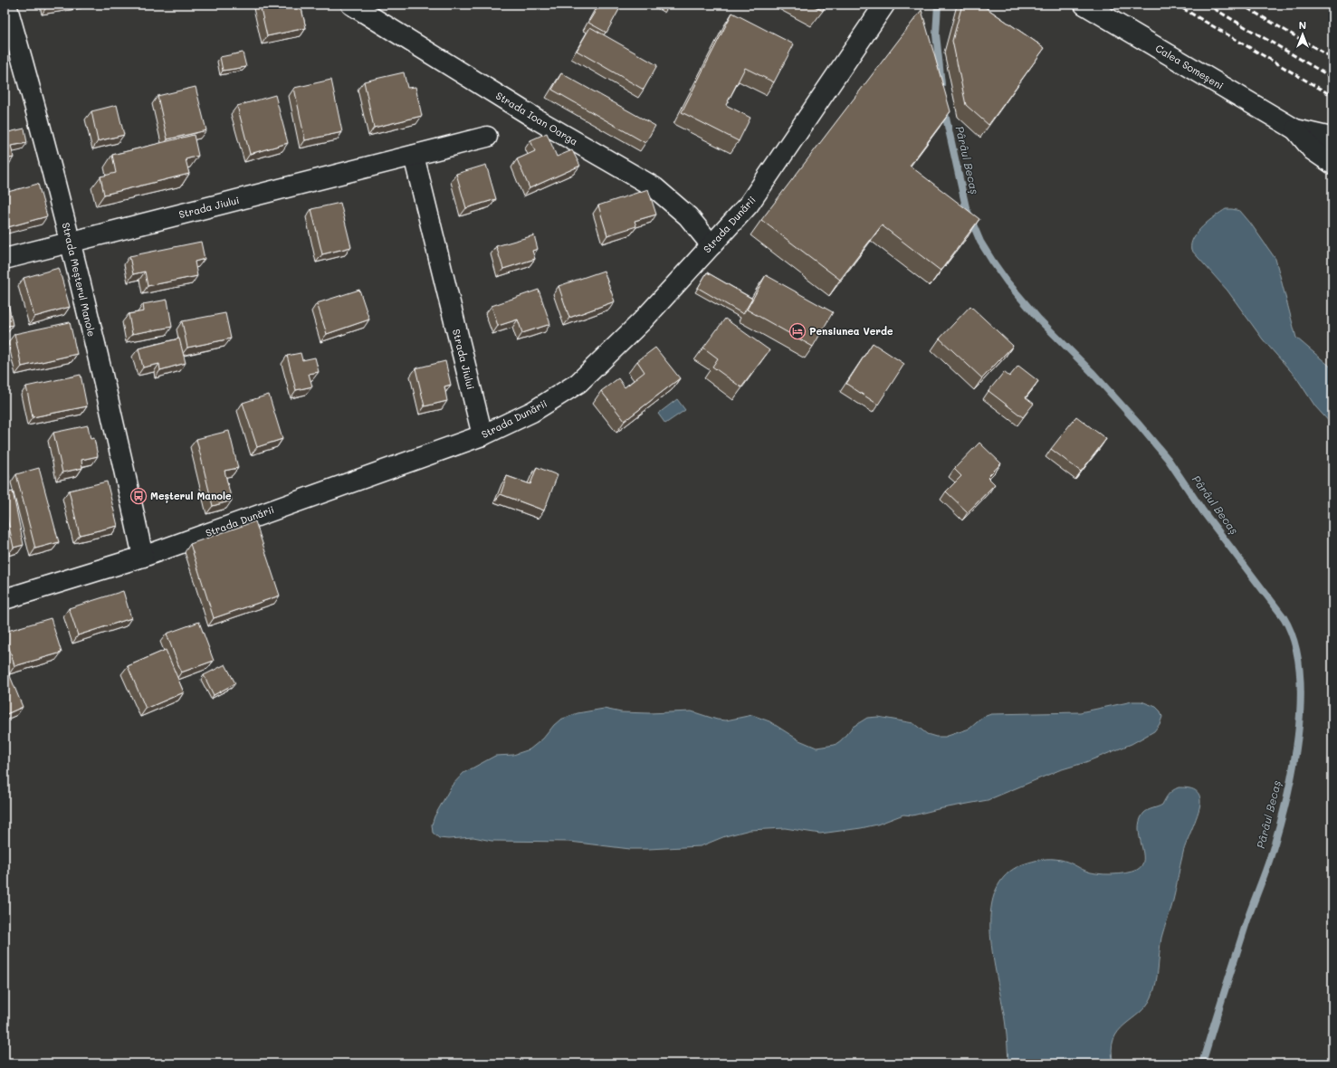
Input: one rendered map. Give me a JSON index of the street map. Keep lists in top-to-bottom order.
{
  "streets": {
    "street": [
      "Calea Someșeni",
      "Strada Ioan Oarga",
      "Strada Jiului",
      "Strada Dunării",
      "Strada Meșterul Manole"
    ]
  },
  "crossings": [
    ["Strada Ioan Oarga", "Strada Dunării"],
    ["Strada Jiului", "Strada Dunării"],
    ["Strada Jiului", "Strada Meșterul Manole"],
    ["Strada Dunării", "Strada Meșterul Manole"]
  ],
  "water": ["Pârâul Becaș"],
  "places": {
    "hotel": ["Pensiunea Verde"],
    "bus stop": ["Meșterul Manole"]
  },
  "north": "top"
}
